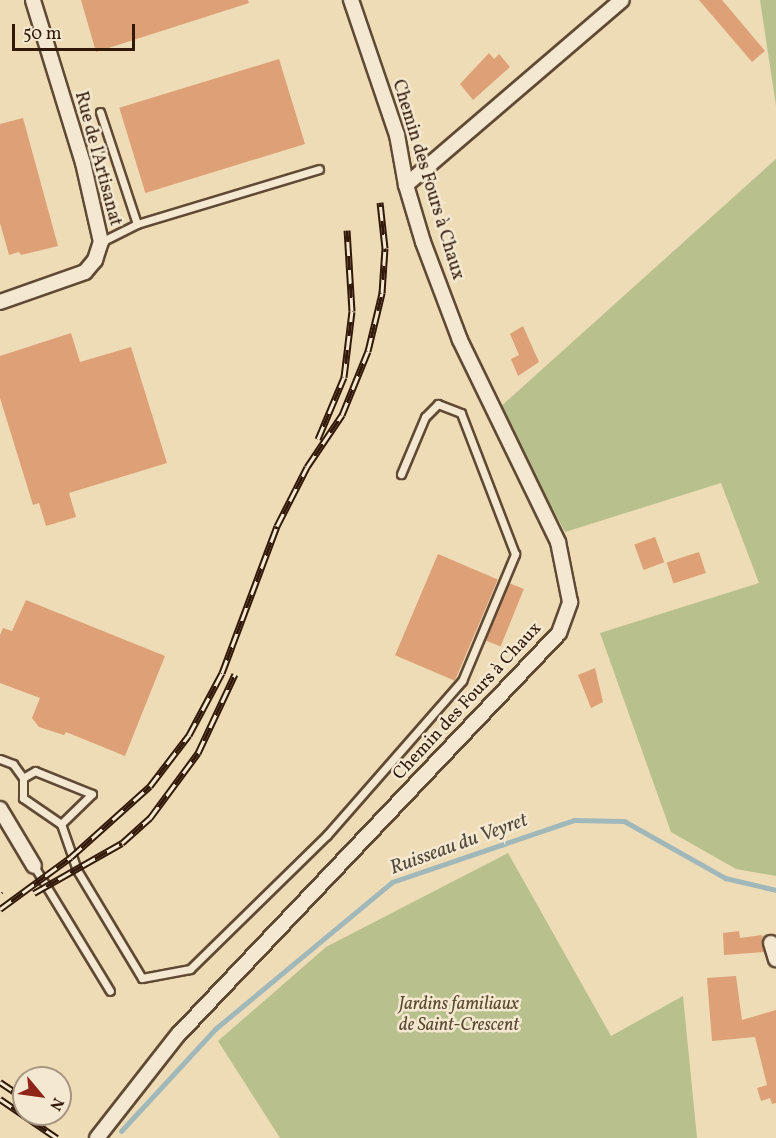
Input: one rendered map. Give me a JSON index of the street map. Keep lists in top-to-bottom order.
{
  "streets": {
    "street": ["Rue de l'Artisanat", "Chemin des Fours à Chaux"]
  },
  "water": ["Ruisseau du Veyret"],
  "parks": ["Jardins familiaux de Saint-Crescent"],
  "scale_bar": "50 m",
  "north": "bottom right"
}
